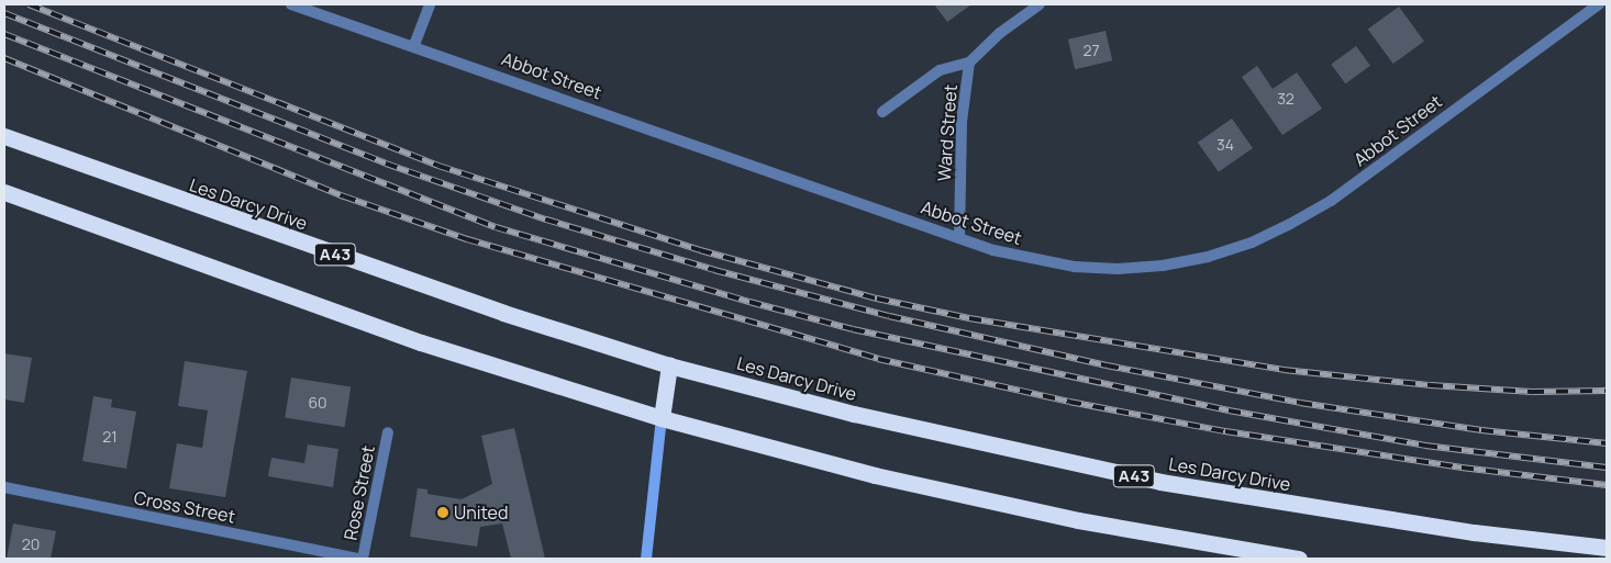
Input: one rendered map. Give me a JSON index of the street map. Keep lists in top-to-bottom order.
{
  "streets": {
    "highway": ["Les Darcy Drive", "A43"],
    "street": [
      "Abbot Street",
      "Ward Street",
      "Rose Street",
      "Cross Street"
    ]
  },
  "crossings": [
    ["Abbot Street", "Ward Street"],
    ["Rose Street", "Cross Street"]
  ],
  "places": ["United"],
  "house_numbers": [
    "27",
    "32",
    "34",
    "60",
    "21",
    "20"
  ]
}
